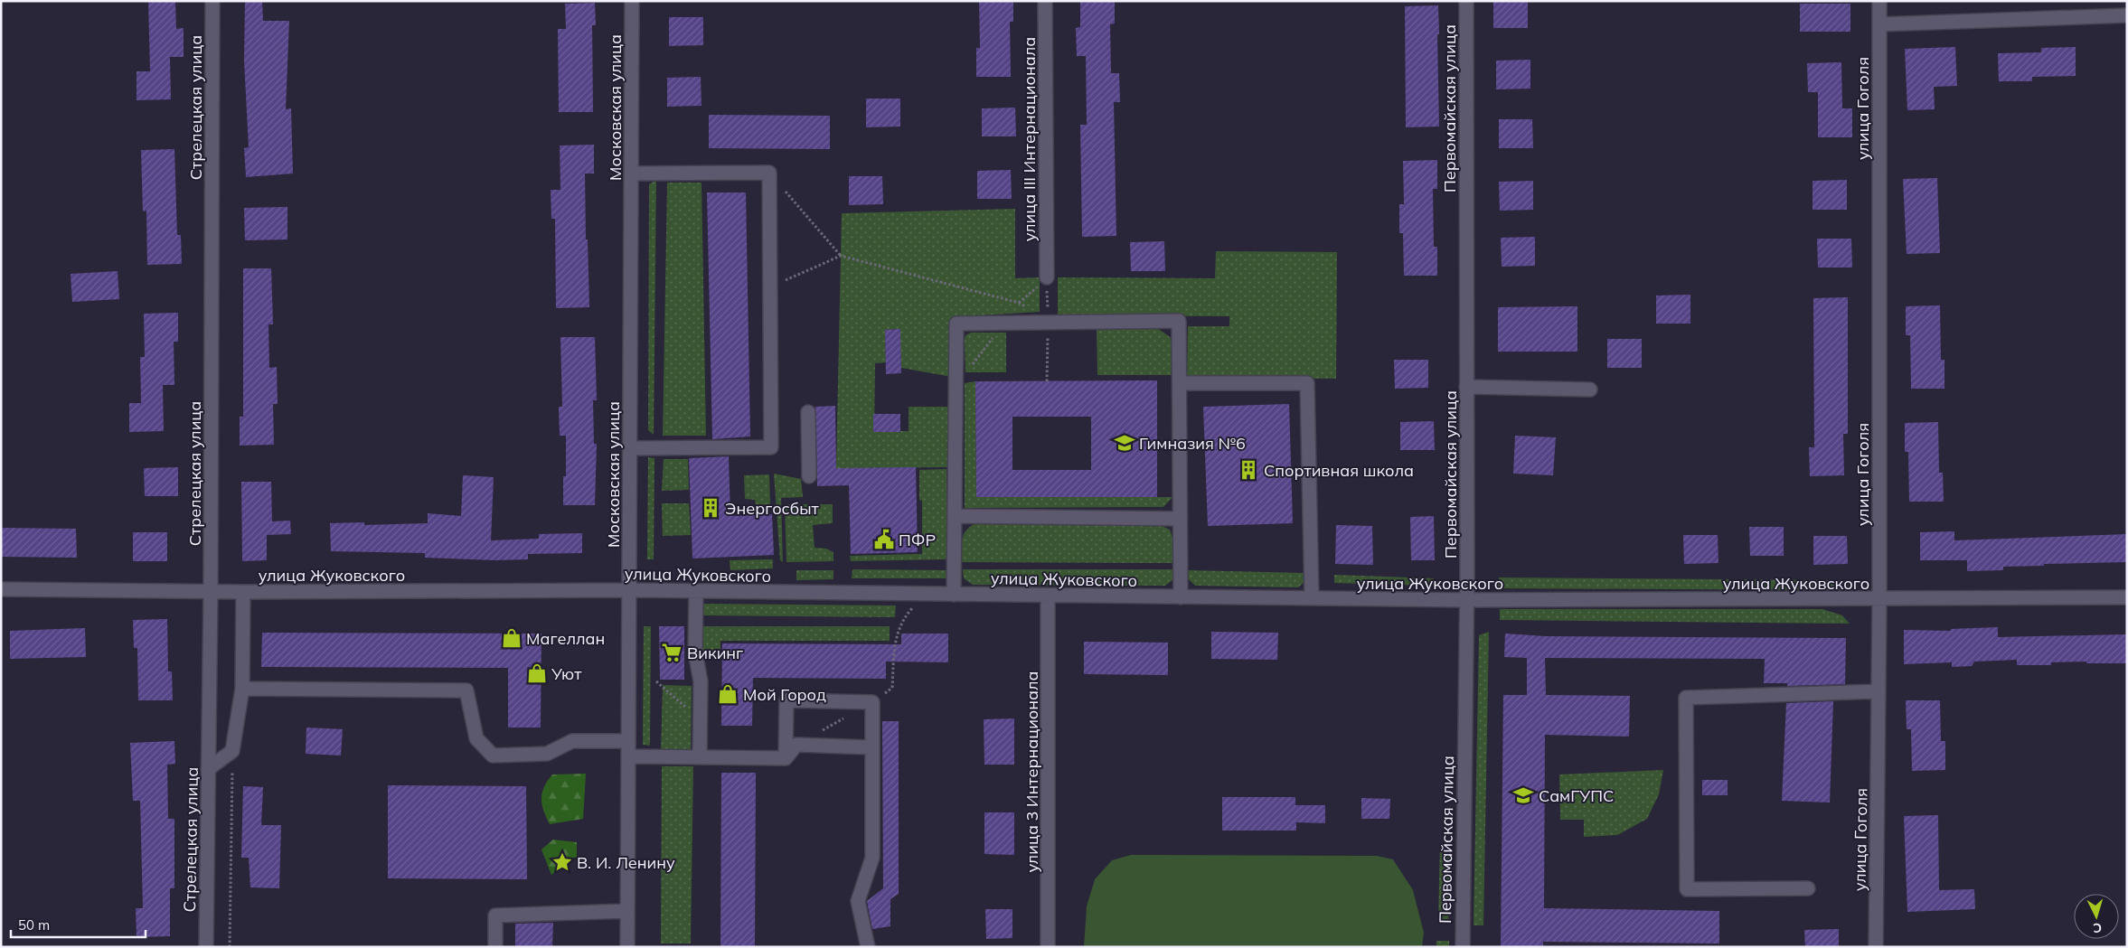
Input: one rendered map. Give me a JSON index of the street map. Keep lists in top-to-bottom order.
{
  "streets": {
    "street": [
      "Стрелецкая улица",
      "Московская улица",
      "Первомайская улица",
      "улица Гоголя",
      "улица III Интернационала",
      "улица Жуковского",
      "улица 3 Интернационала"
    ]
  },
  "crossings": [
    ["Стрелецкая улица", "улица Жуковского"],
    ["Московская улица", "улица Жуковского"],
    ["Первомайская улица", "улица Жуковского"],
    ["улица Гоголя", "улица Жуковского"],
    ["улица Жуковского", "улица 3 Интернационала"]
  ],
  "places": {
    "school or university": ["Гимназия №6", "СамГУПС"],
    "building": ["Спортивная школа", "Энергосбыт"],
    "public building": ["ПФР"],
    "shop": ["Магеллан", "Уют", "Мой Город"],
    "supermarket": ["Викинг"],
    "place": ["В. И. Ленину"]
  },
  "scale_bar": "50 m",
  "north": "bottom"
}
